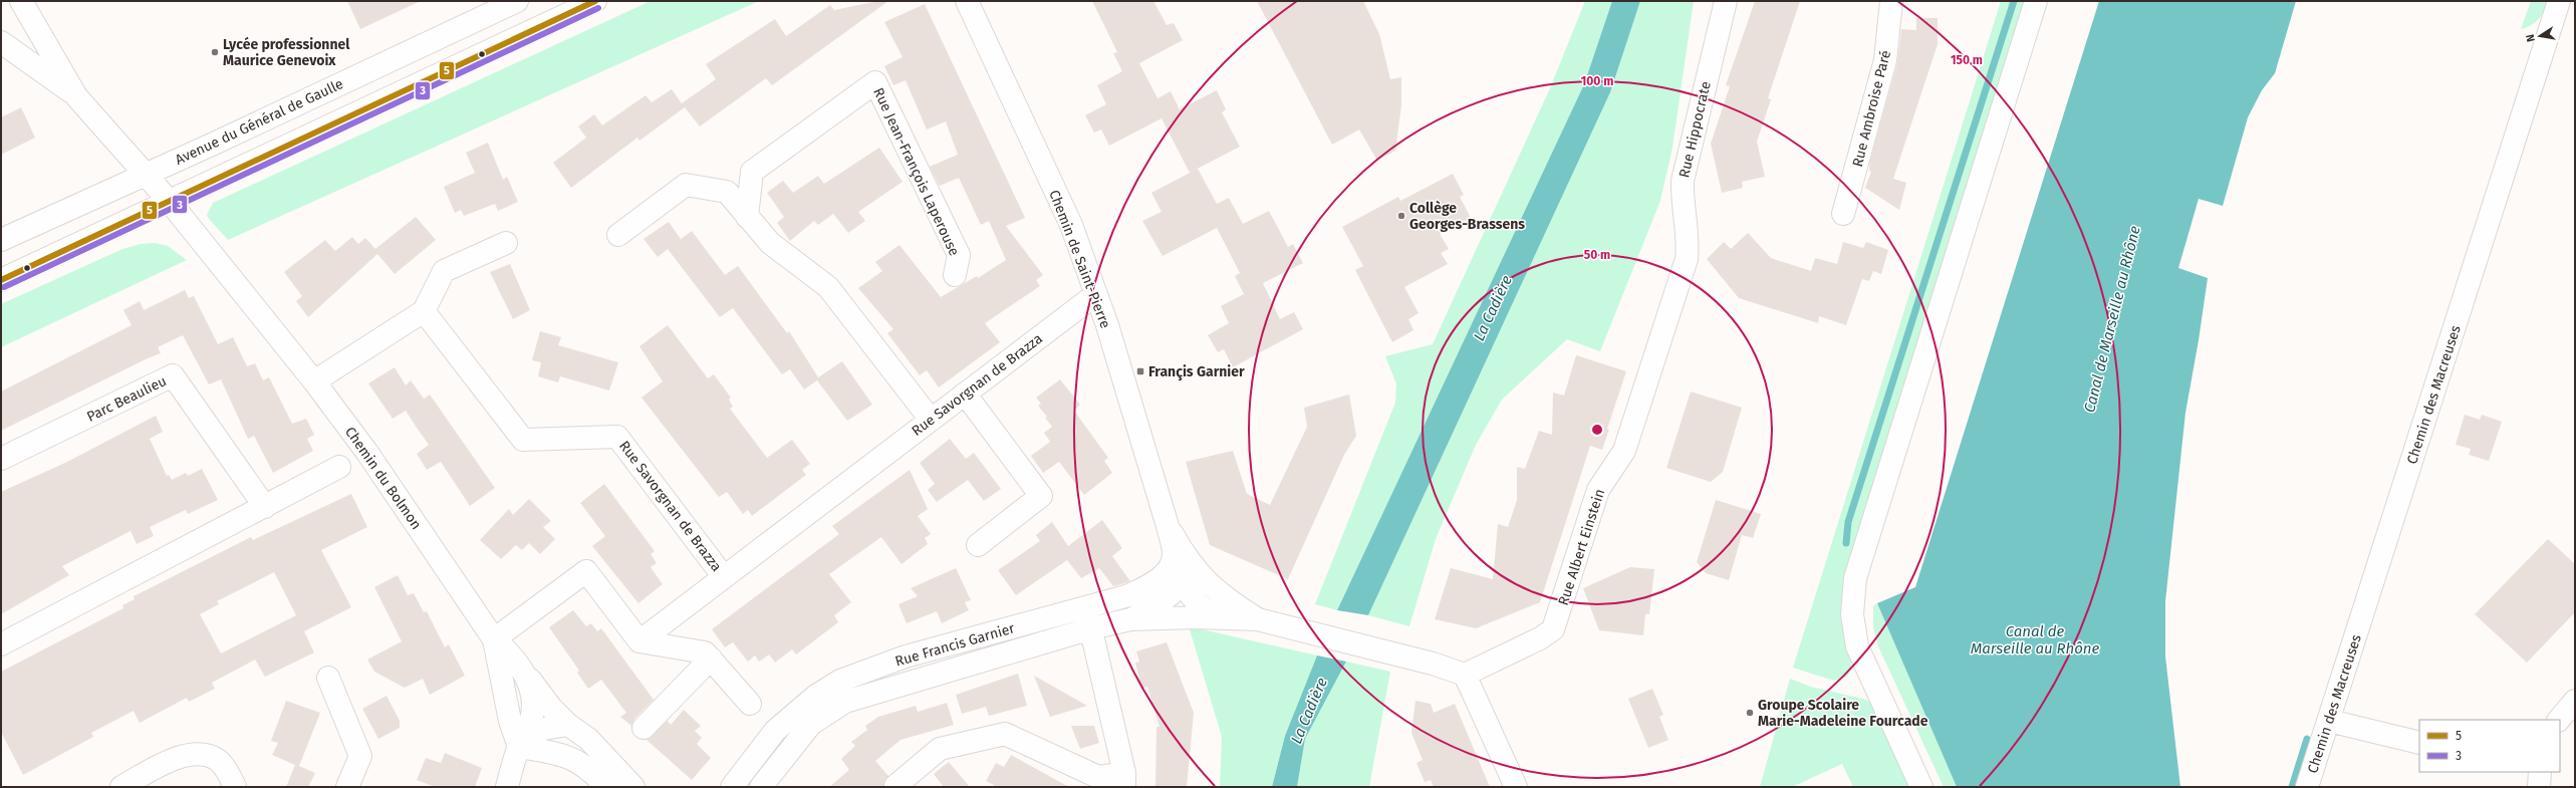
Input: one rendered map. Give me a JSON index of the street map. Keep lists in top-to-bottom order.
{
  "streets": {
    "street": [
      "Rue Ambroise Paré",
      "Avenue du Général de Gaulle",
      "Rue Hippocrate",
      "Rue Jean-François Laperouse",
      "Chemin de Saint-Pierre",
      "Rue Savorgnan de Brazza",
      "Chemin des Macreuses",
      "Parc Beaulieu",
      "Chemin du Bolmon",
      "Rue Albert Einstein",
      "Rue Francis Garnier"
    ]
  },
  "crossings": [
    ["Avenue du Général de Gaulle", "Chemin du Bolmon"],
    ["Rue Hippocrate", "Rue Albert Einstein"],
    ["Chemin de Saint-Pierre", "Rue Savorgnan de Brazza"]
  ],
  "water": ["La Cadière", "Canal de Marseille au Rhône"],
  "places": {
    "other": ["Lycée professionnel Maurice Genevoix", "Collège Georges-Brassens", "Groupe Scolaire Marie-Madeleine Fourcade"],
    "transit": ["Françis Garnier"]
  },
  "lines": ["transit line 5", "transit line 3"],
  "legend": ["5", "3"],
  "north": "left",
  "rings": ["150 m", "100 m", "50 m"]
}
